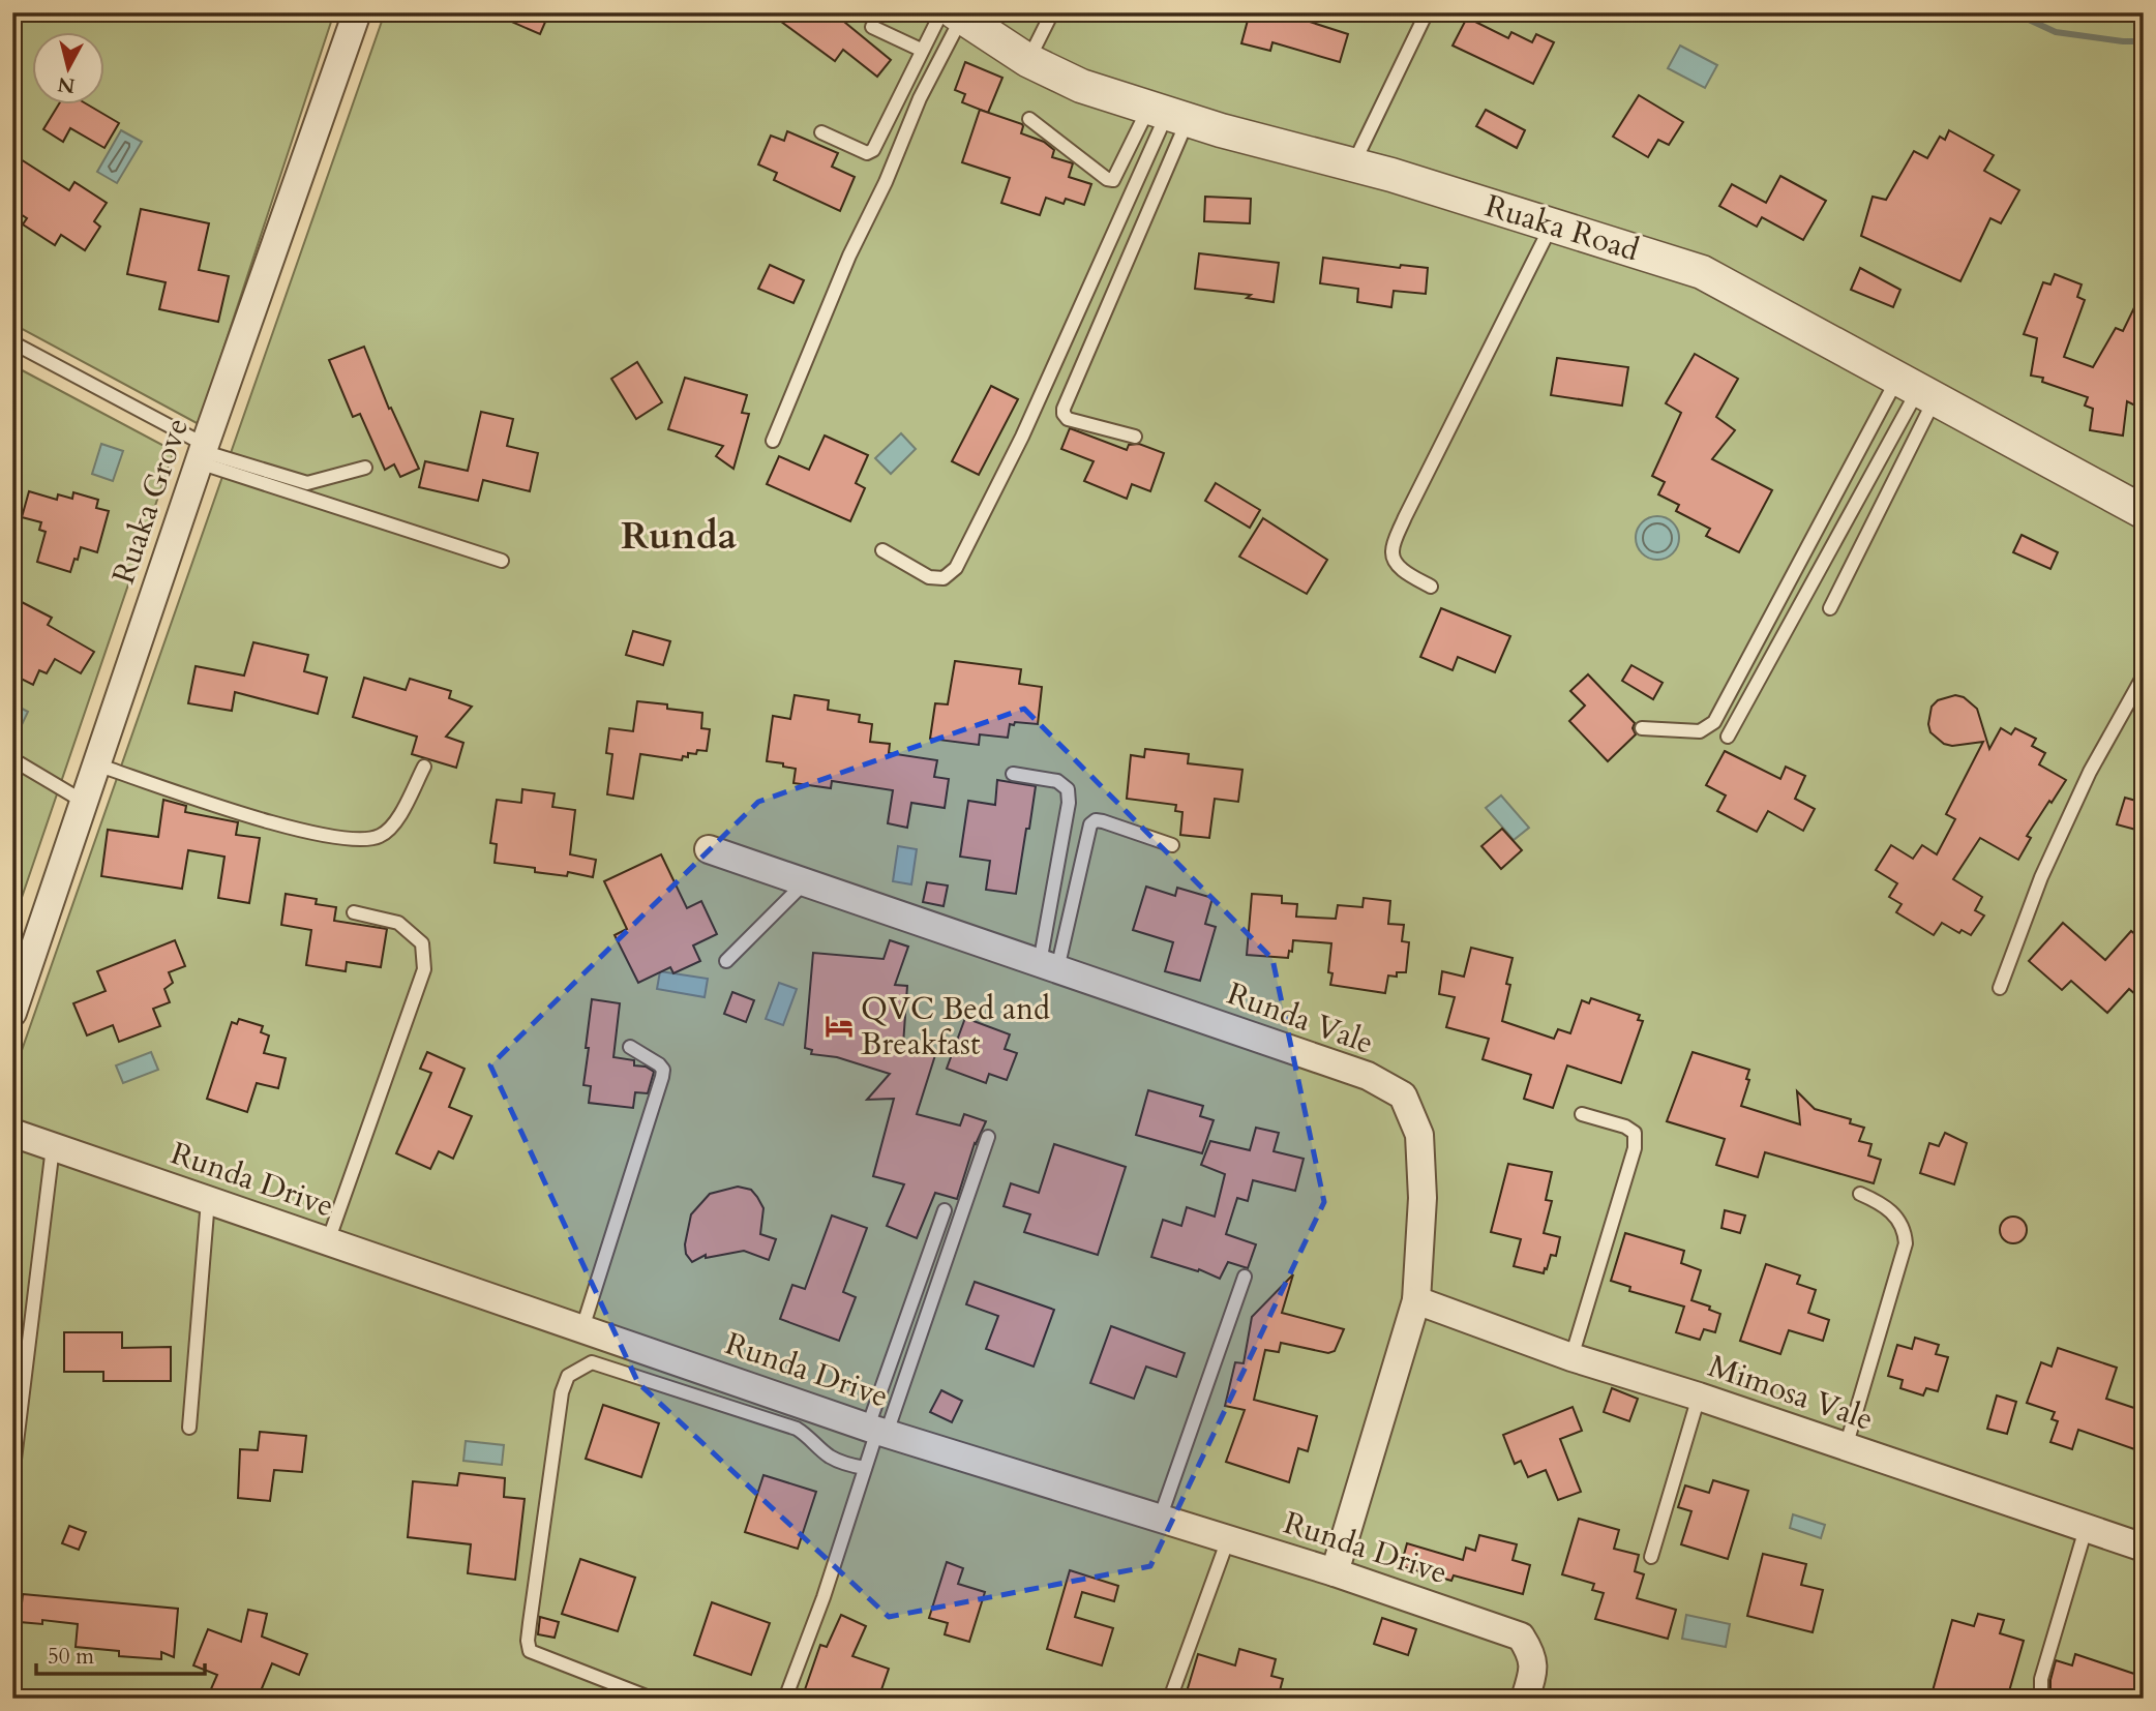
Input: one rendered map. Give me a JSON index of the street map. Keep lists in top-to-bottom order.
{
  "streets": {
    "street": [
      "Ruaka Road",
      "Ruaka Grove",
      "Runda Vale",
      "Runda Drive",
      "Mimosa Vale"
    ]
  },
  "crossings": [
    ["Runda Vale", "Runda Drive"],
    ["Runda Vale", "Mimosa Vale"]
  ],
  "districts": ["Runda"],
  "places": {
    "hotel": ["QVC Bed and Breakfast"]
  },
  "scale_bar": "50 m",
  "north": "bottom"
}
